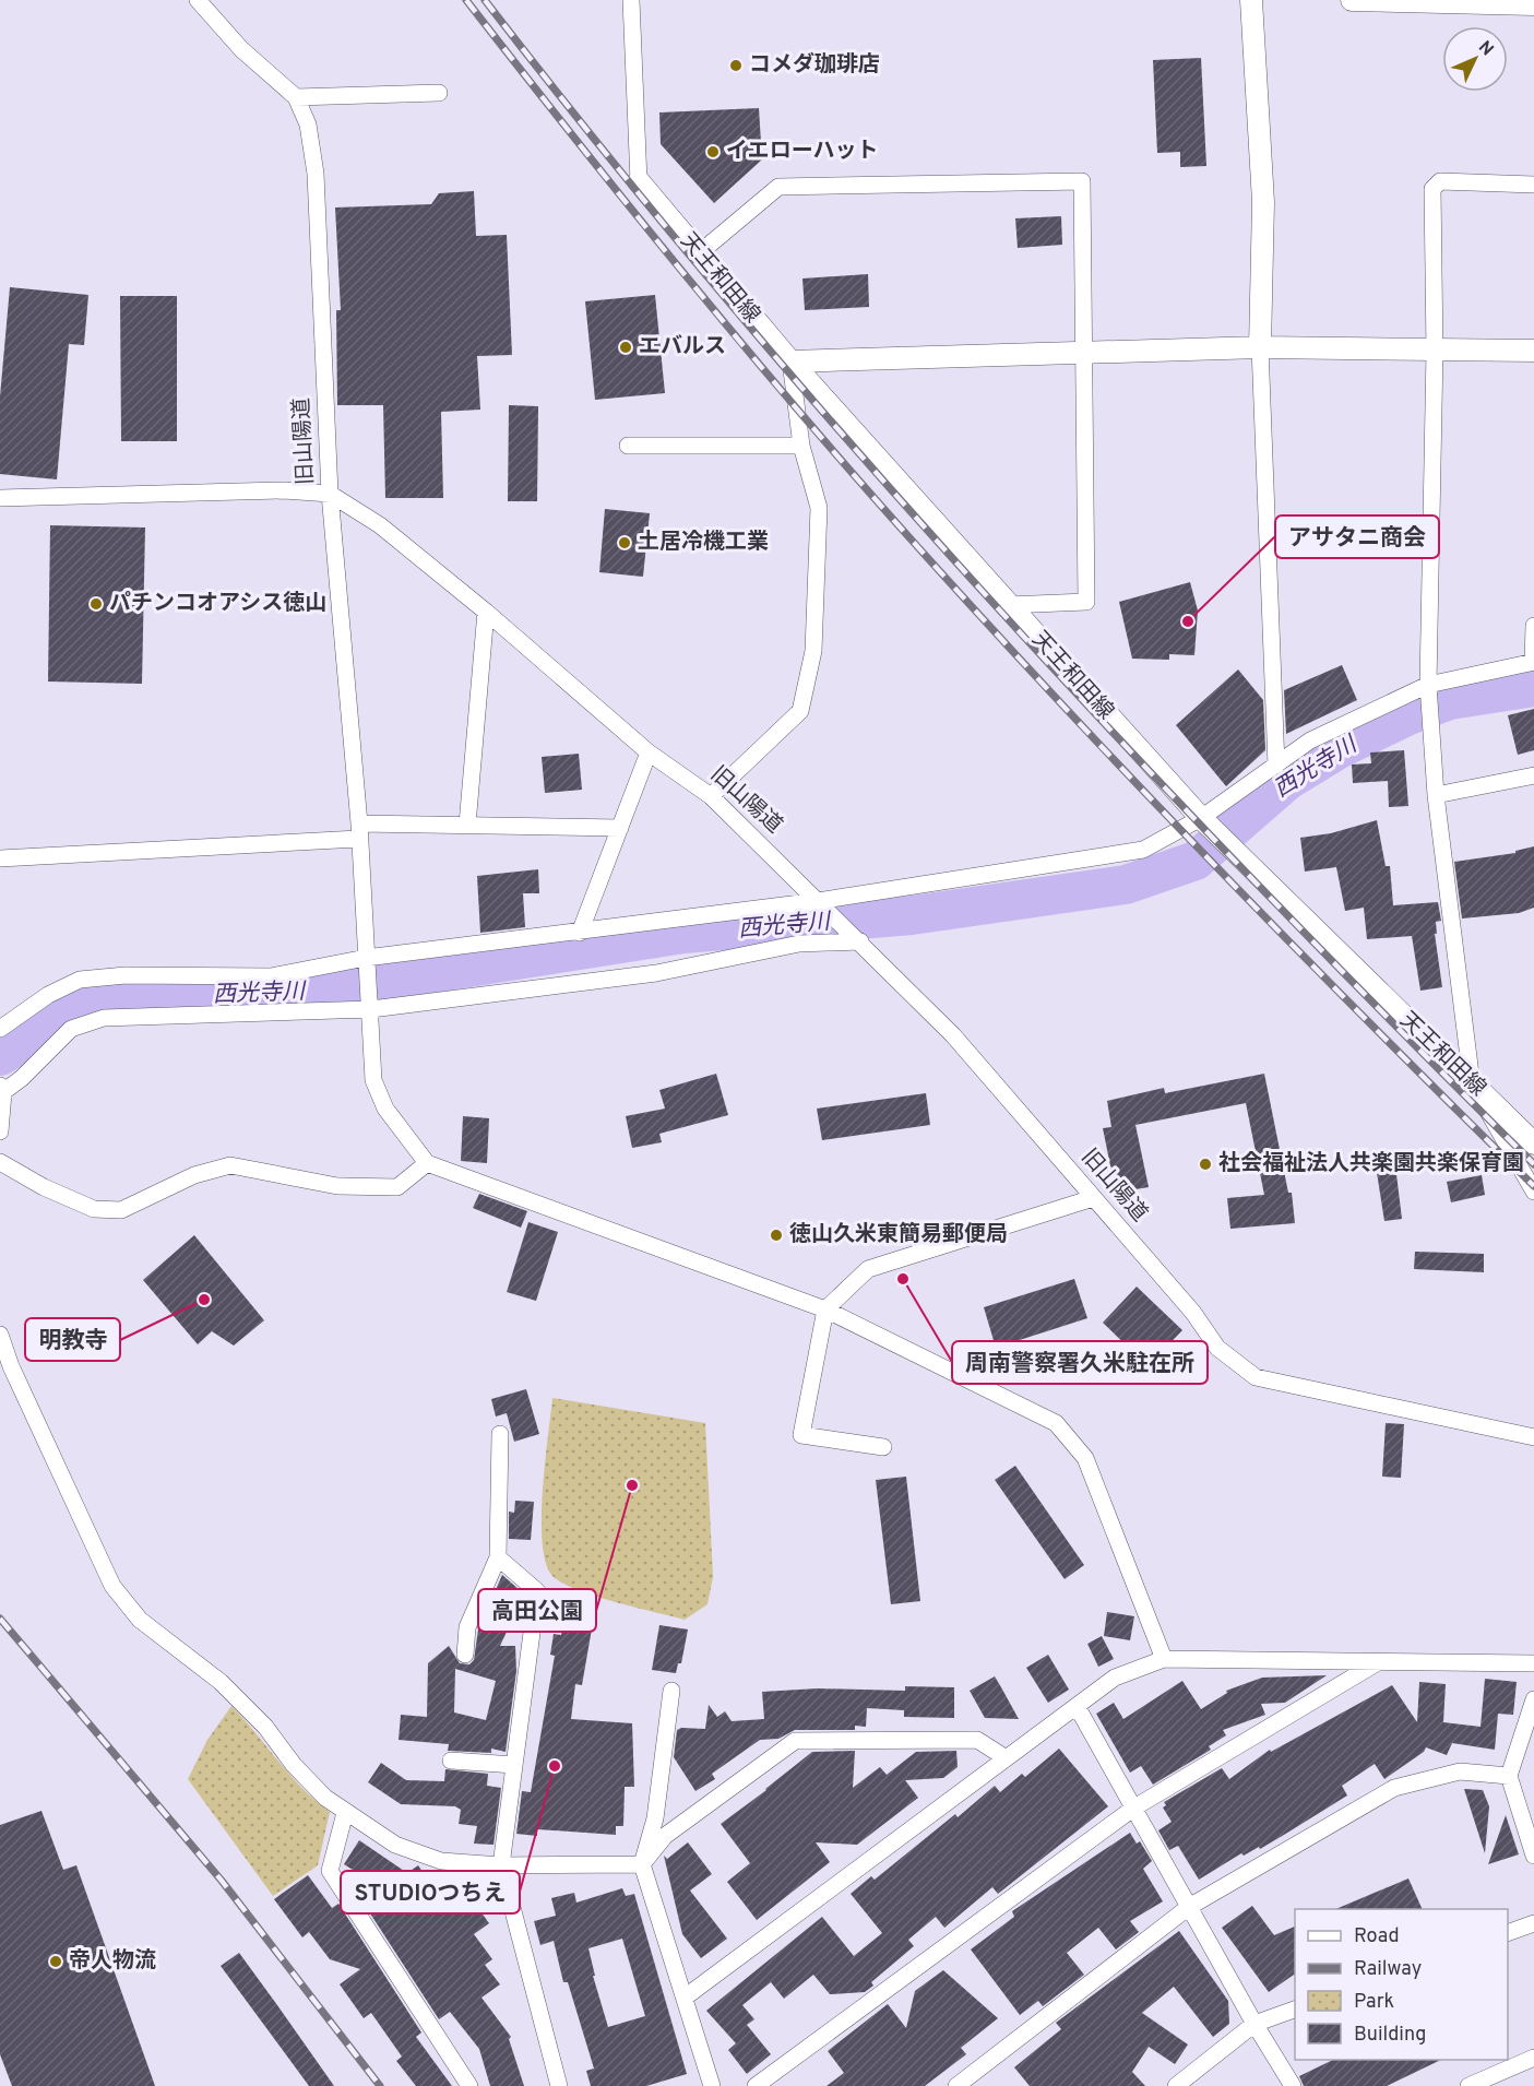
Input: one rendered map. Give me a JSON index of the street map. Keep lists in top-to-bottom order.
{
  "streets": {
    "street": ["天王和田線", "旧山陽道"]
  },
  "water": ["西光寺川"],
  "places": [
    "コメダ珈琲店",
    "イエローハット",
    "エバルス",
    "土居冷機工業",
    "パチンコオアシス徳山",
    "アサタニ商会",
    "社会福祉法人共楽園共楽保育園",
    "徳山久米東簡易郵便局",
    "周南警察署久米駐在所",
    "明教寺",
    "高田公園",
    "STUDIOつちえ",
    "帝人物流"
  ],
  "legend": [
    "Road",
    "Railway",
    "Park",
    "Building"
  ],
  "north": "top right"
}
